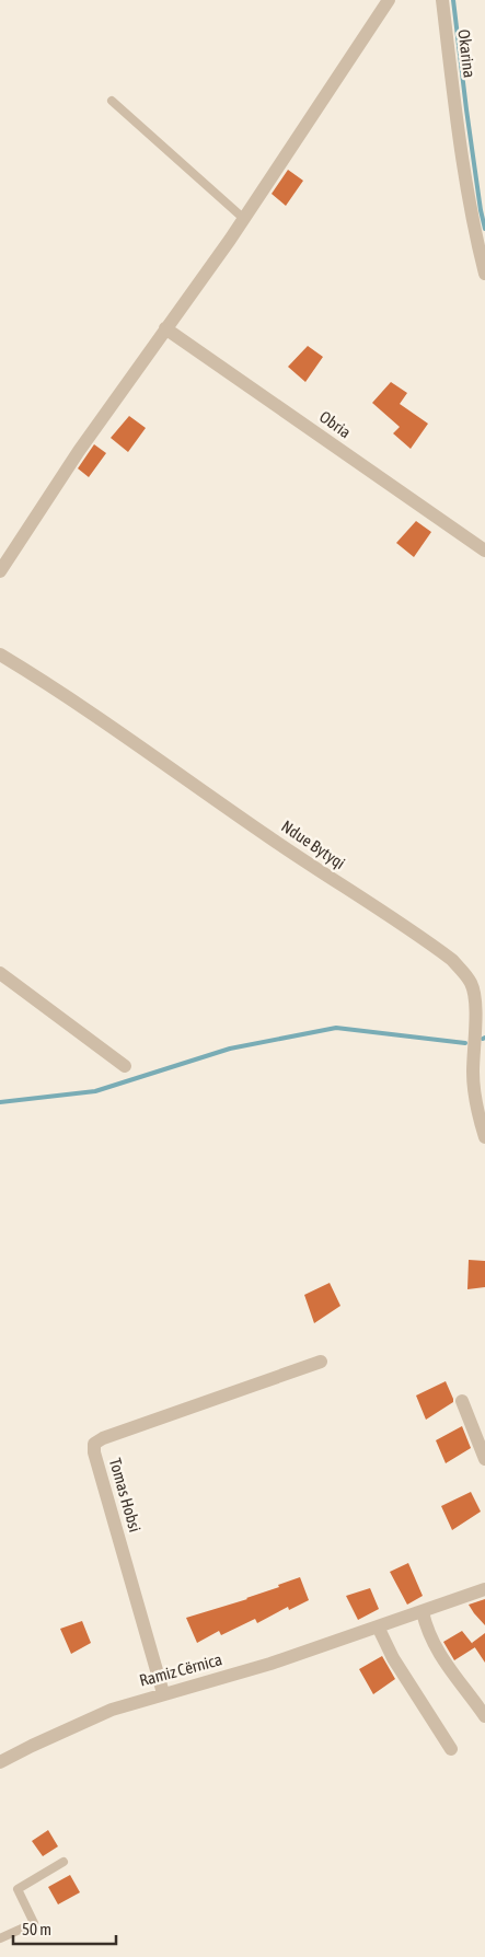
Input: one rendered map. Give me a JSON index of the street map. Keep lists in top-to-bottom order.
{
  "streets": {
    "street": [
      "Okarina",
      "Obria",
      "Ndue Bytyqi",
      "Tomas Hobsi",
      "Ramiz Cërnica"
    ]
  },
  "crossings": [
    ["Tomas Hobsi", "Ramiz Cërnica"]
  ],
  "scale_bar": "50 m"
}
